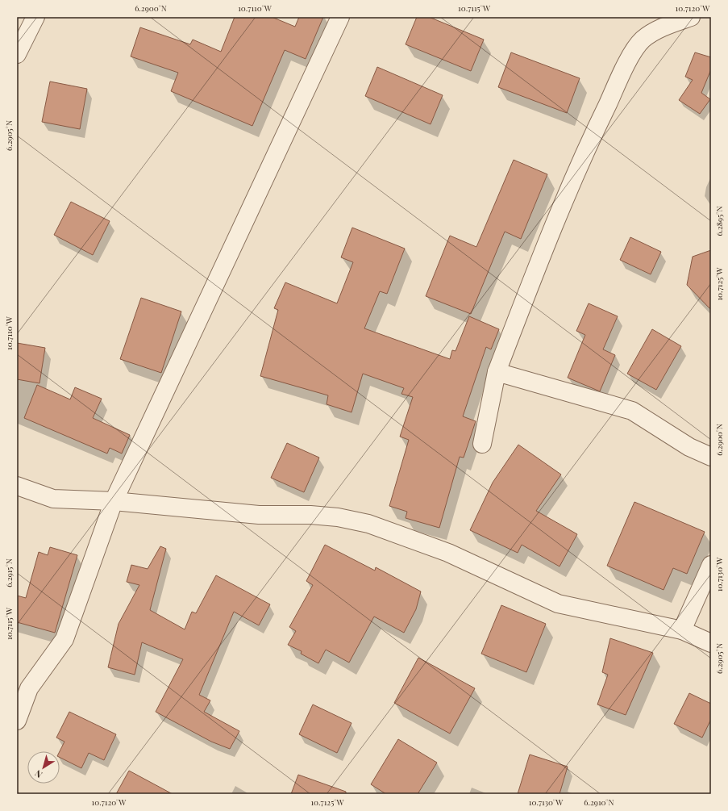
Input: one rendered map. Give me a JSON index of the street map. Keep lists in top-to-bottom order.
{
  "north": "bottom left",
  "coordinates": [
    "6.2900°N",
    "10.7110°W",
    "10.7115°W",
    "10.7120°W",
    "6.2905°N",
    "6.2895°N",
    "10.7125°W",
    "6.2915°N",
    "10.7130°W",
    "6.2910°N"
  ]
}
